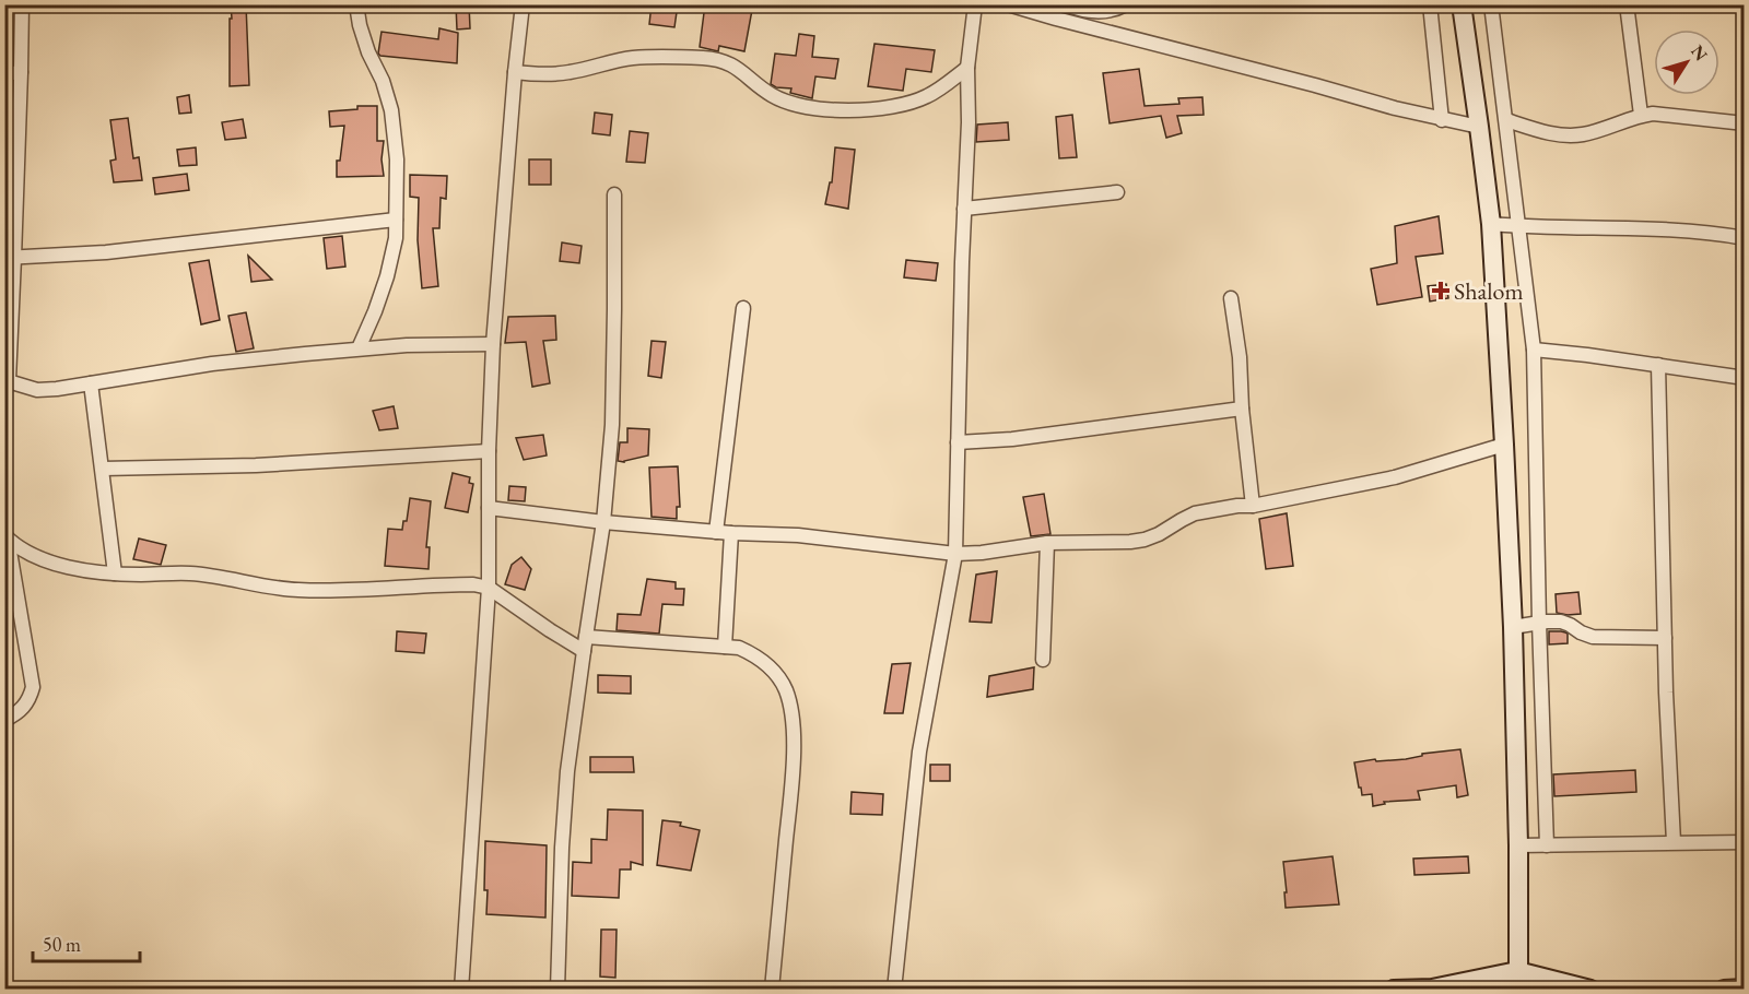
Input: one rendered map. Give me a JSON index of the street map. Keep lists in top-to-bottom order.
{
  "places": {
    "health": ["Shalom"]
  },
  "scale_bar": "50 m",
  "north": "top right"
}
